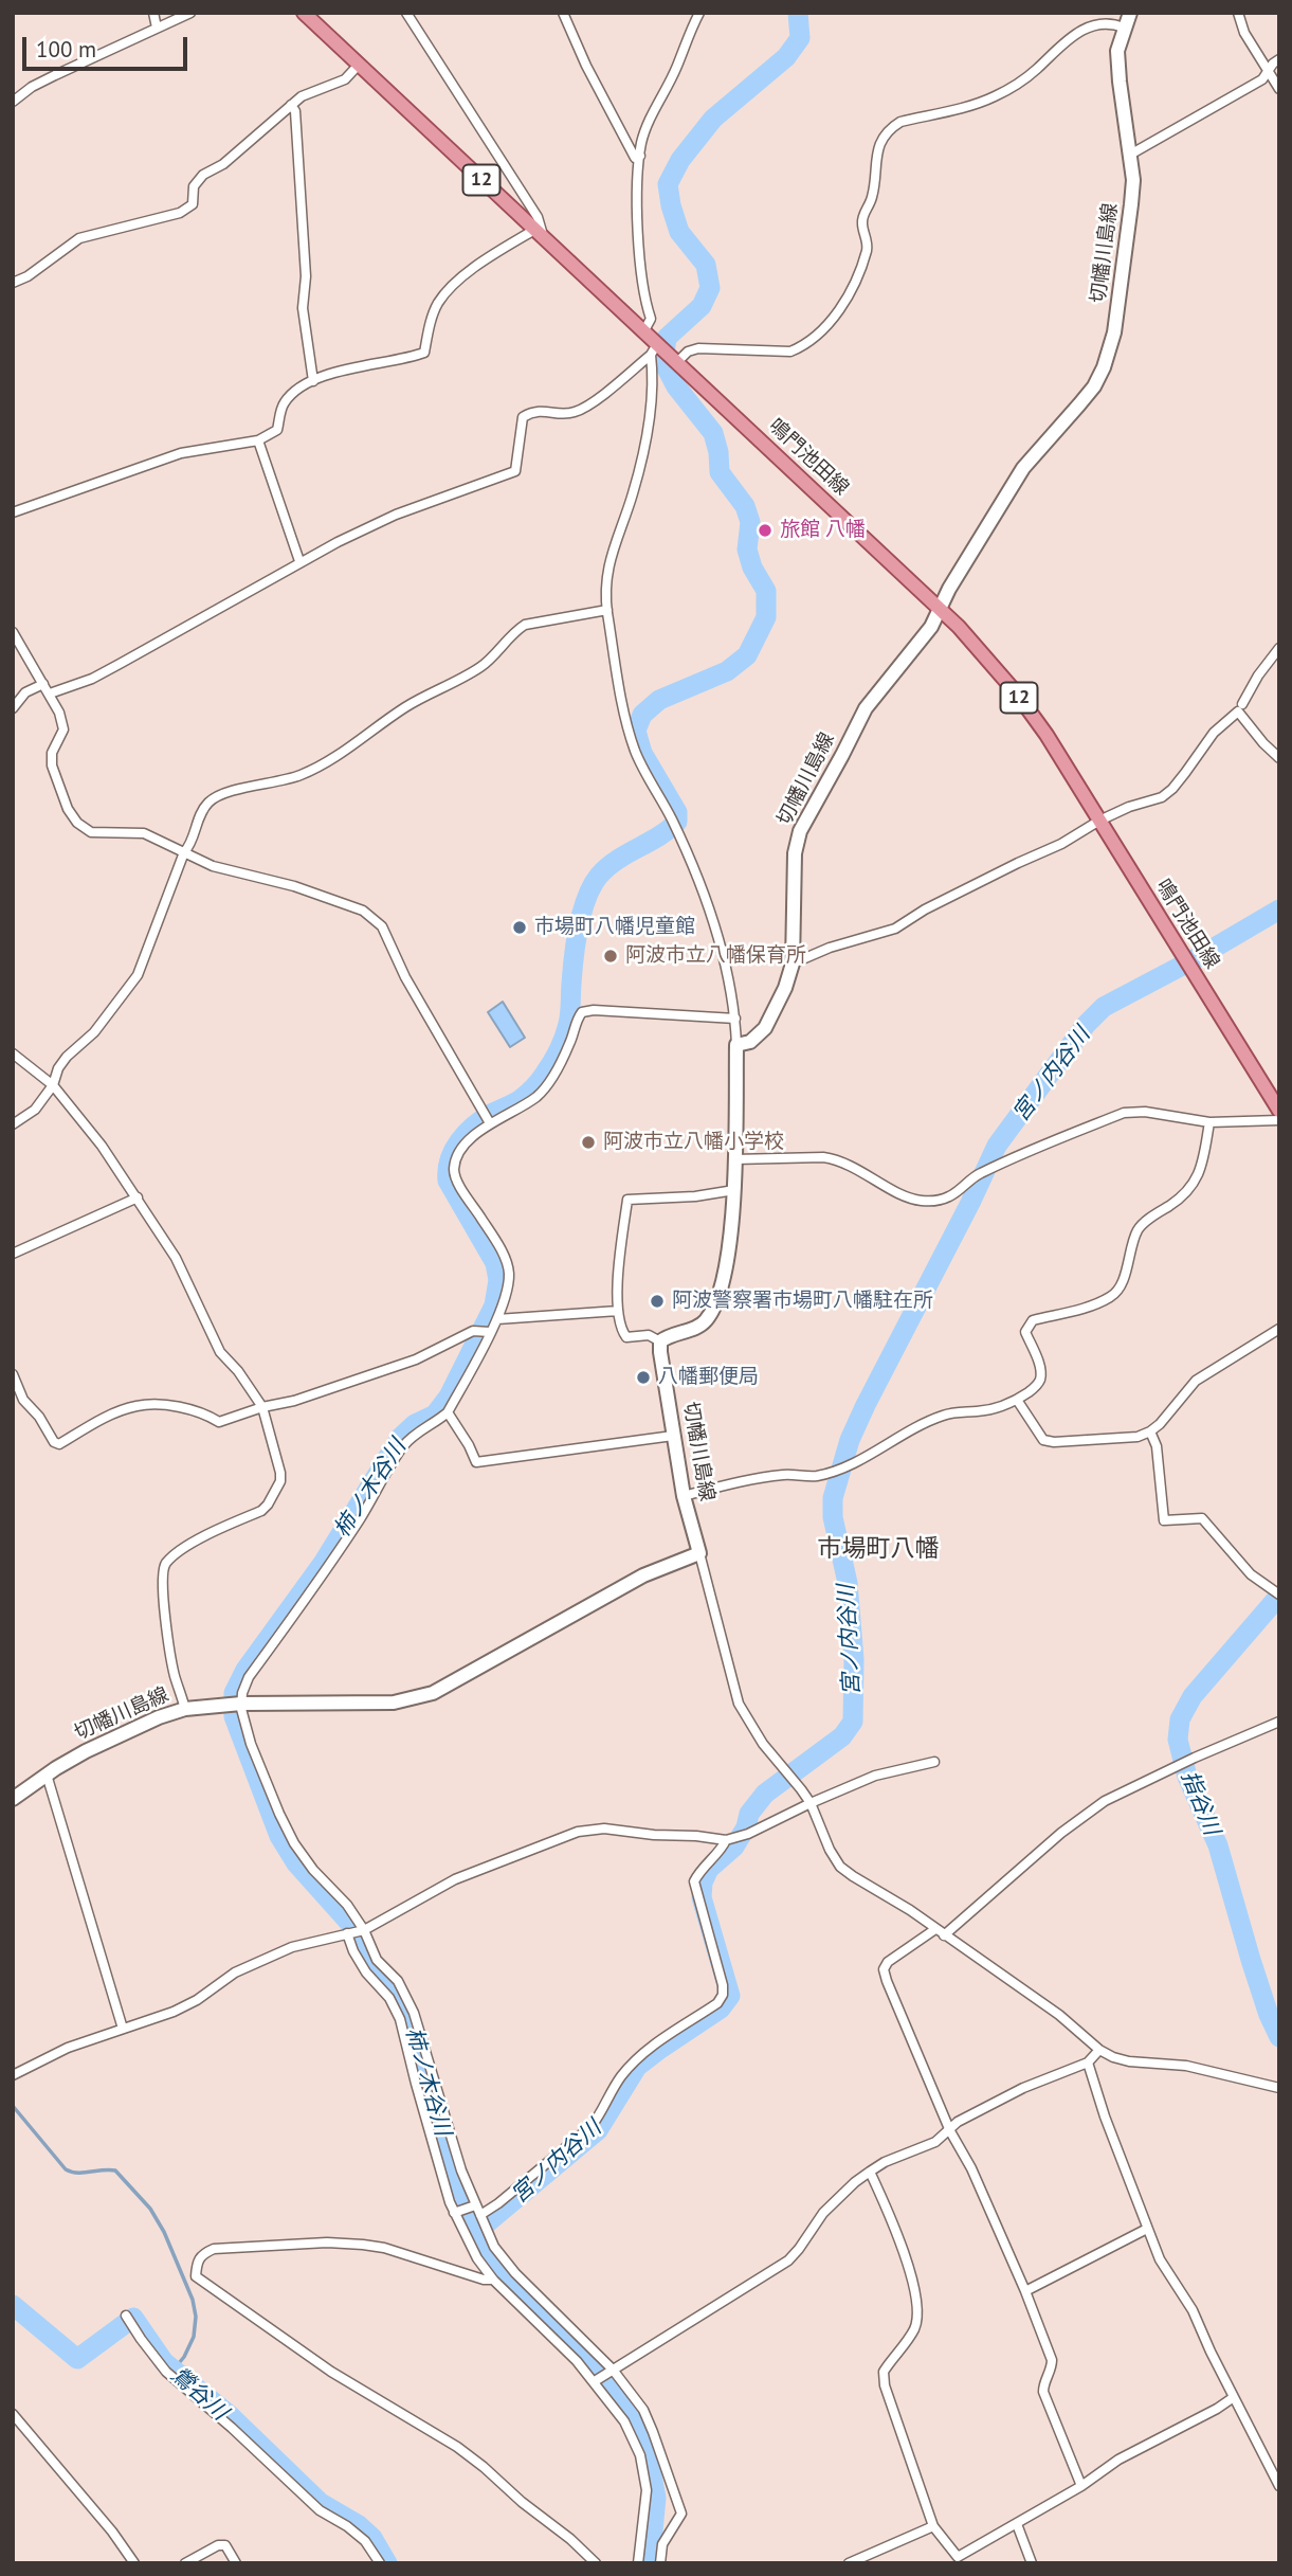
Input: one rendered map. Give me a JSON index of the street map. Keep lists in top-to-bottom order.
{
  "streets": {
    "main road": ["12", "切幡川島線", "鳴門池田線"]
  },
  "crossings": [
    ["切幡川島線", "鳴門池田線"]
  ],
  "districts": ["市場町八幡"],
  "water": [
    "宮ノ内谷川",
    "柿ノ木谷川",
    "指谷川",
    "鶯谷川"
  ],
  "places": [
    "旅館 八幡",
    "市場町八幡児童館",
    "阿波市立八幡保育所",
    "阿波市立八幡小学校",
    "阿波警察署市場町八幡駐在所",
    "八幡郵便局"
  ],
  "scale_bar": "100 m"
}
